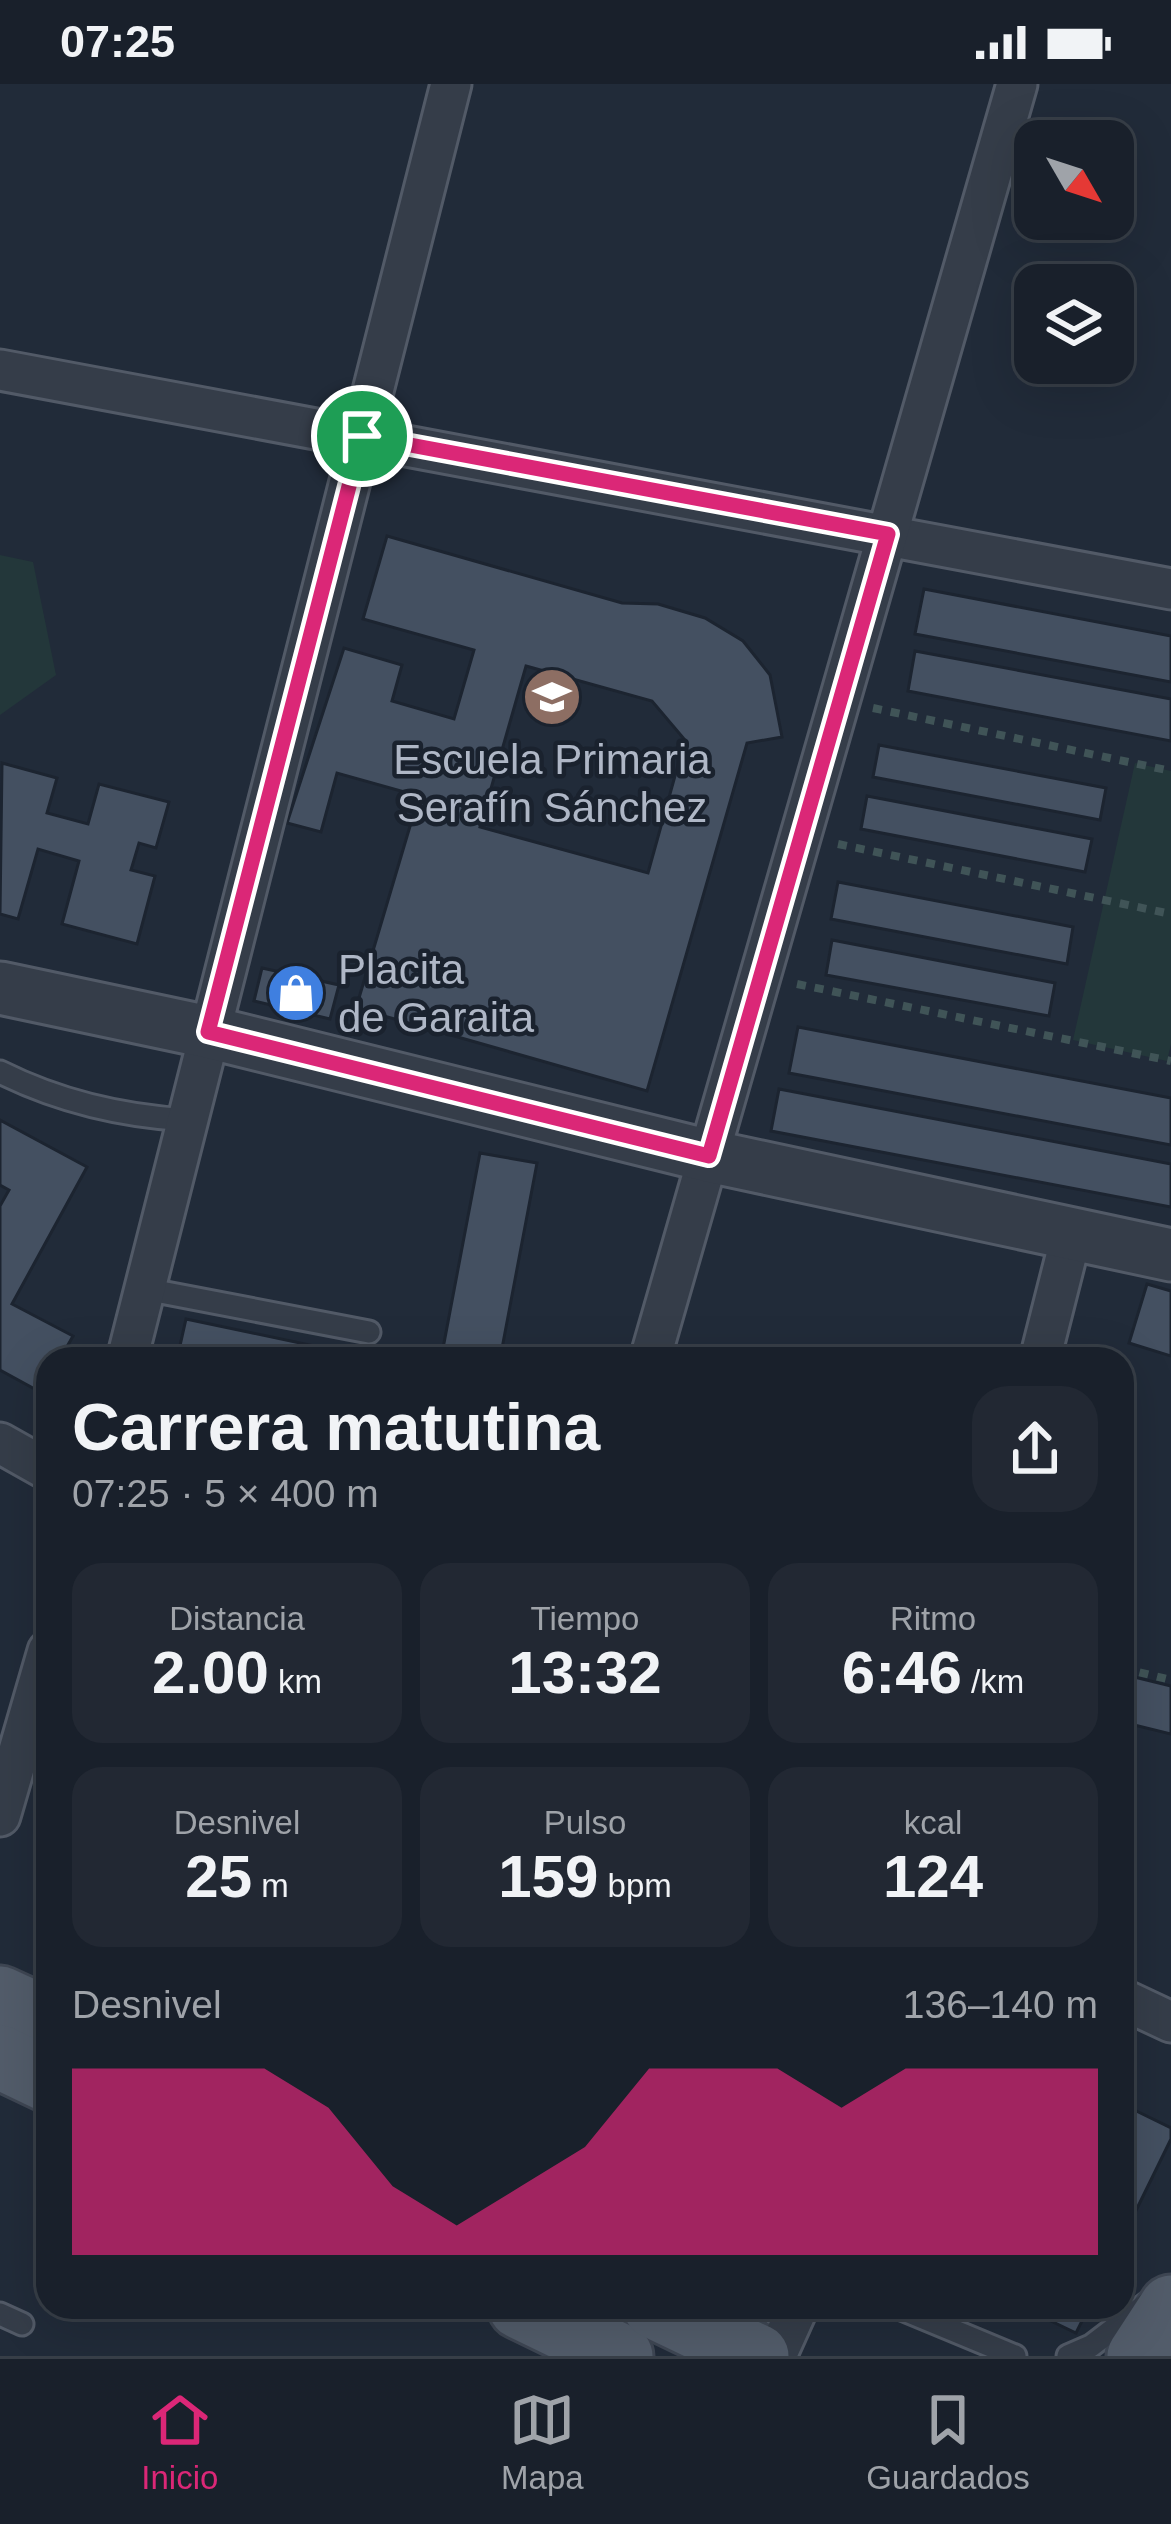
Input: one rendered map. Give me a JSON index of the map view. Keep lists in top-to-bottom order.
{
  "places": {
    "school or university": ["Escuela Primaria Serafín Sánchez"],
    "shop": ["Placita de Garaita"]
  },
  "north": "bottom right",
  "page": {
    "status": "07:25",
    "heading": ["Carrera matutina", "07:25 · 5 × 400 m"],
    "stats": [
      ["Distancia", "2.00 km"],
      ["Tiempo", "13:32"],
      ["Ritmo", "6:46 /km"],
      ["Desnivel", "25 m"],
      ["Pulso", "159 bpm"],
      ["kcal", "124"]
    ],
    "chart": ["Desnivel", "136–140 m"],
    "tabs": ["Inicio", "Mapa", "Guardados"]
  }
}
